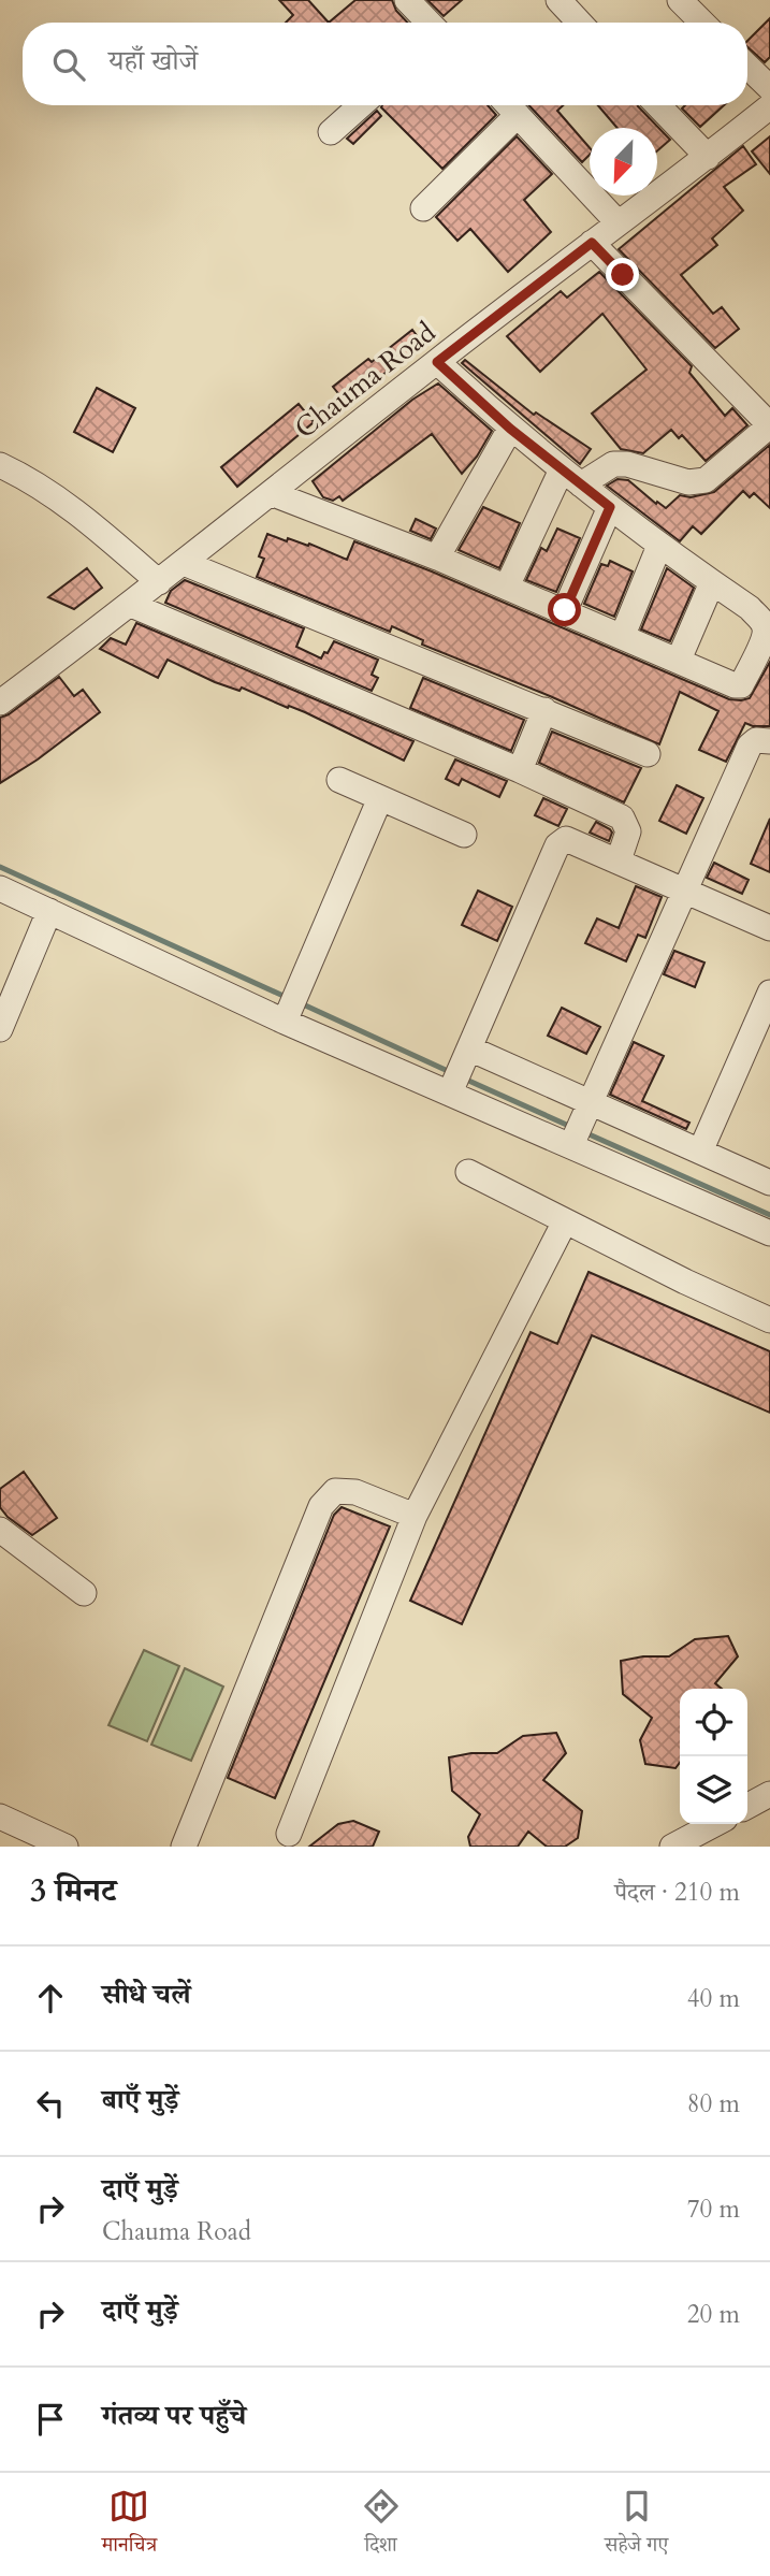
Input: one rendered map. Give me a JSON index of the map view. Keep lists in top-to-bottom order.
{
  "streets": {
    "street": ["Chauma Road"]
  },
  "north": "bottom left",
  "page": {
    "search": "यहाँ खोजें",
    "heading": ["3 मिनट", "पैदल · 210 m"],
    "list": [
      ["सीधे चलें", "40 m"],
      ["बाएँ मुड़ें", "80 m"],
      ["दाएँ मुड़ें", "Chauma Road", "70 m"],
      ["दाएँ मुड़ें", "20 m"],
      "गंतव्य पर पहुँचे"
    ],
    "nav": ["मानचित्र", "दिशा", "सहेजे गए"]
  }
}
